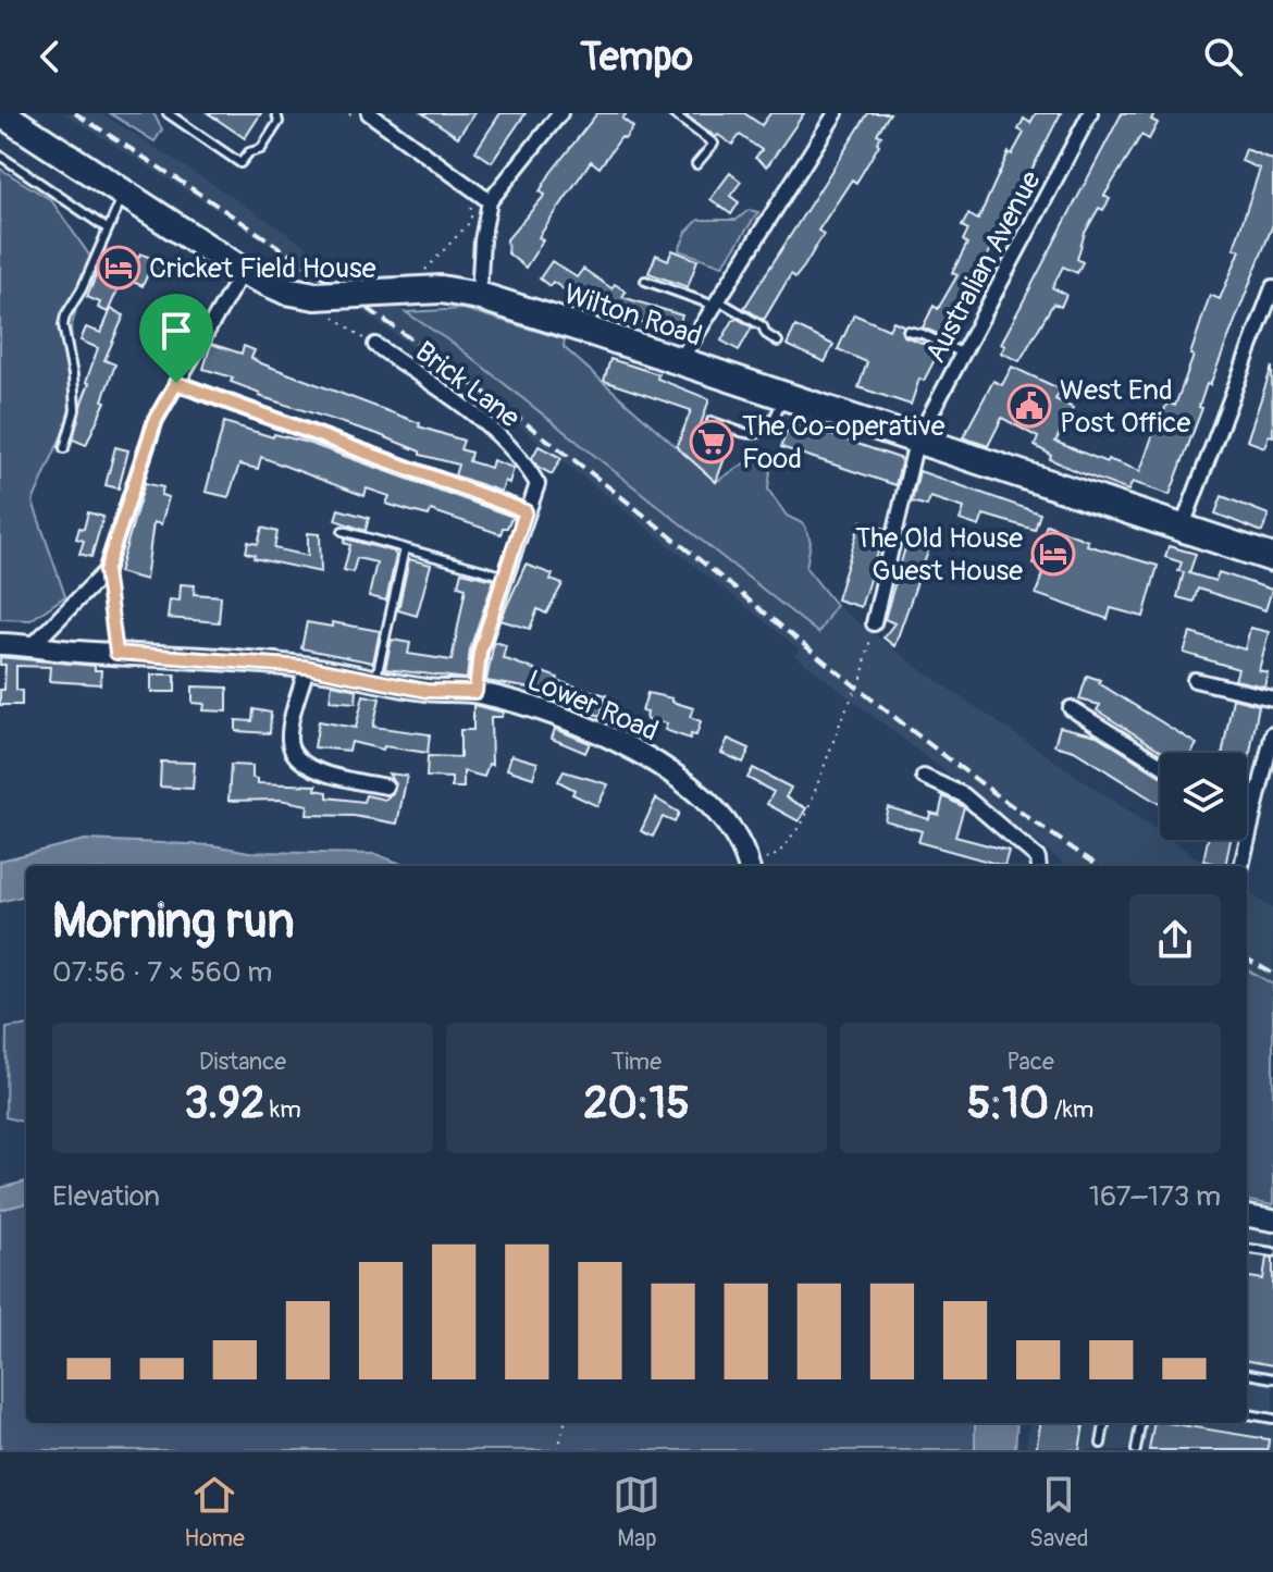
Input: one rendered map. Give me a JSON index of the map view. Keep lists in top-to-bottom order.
{
  "streets": {
    "highway": ["Wilton Road"],
    "street": ["Australian Avenue", "Brick Lane", "Lower Road"]
  },
  "crossings": [
    ["Australian Avenue", "Wilton Road"]
  ],
  "places": {
    "hotel": ["Cricket Field House", "The Old House Guest House"],
    "public building": ["West End Post Office"],
    "supermarket": ["The Co-operative Food"]
  },
  "page": {
    "header": "Tempo",
    "heading": ["Morning run", "07:56 · 7 × 560 m"],
    "stats": [
      ["Distance", "3.92 km"],
      ["Time", "20:15"],
      ["Pace", "5:10 /km"]
    ],
    "chart": ["Elevation", "167–173 m"],
    "tabs": ["Home", "Map", "Saved"]
  }
}
